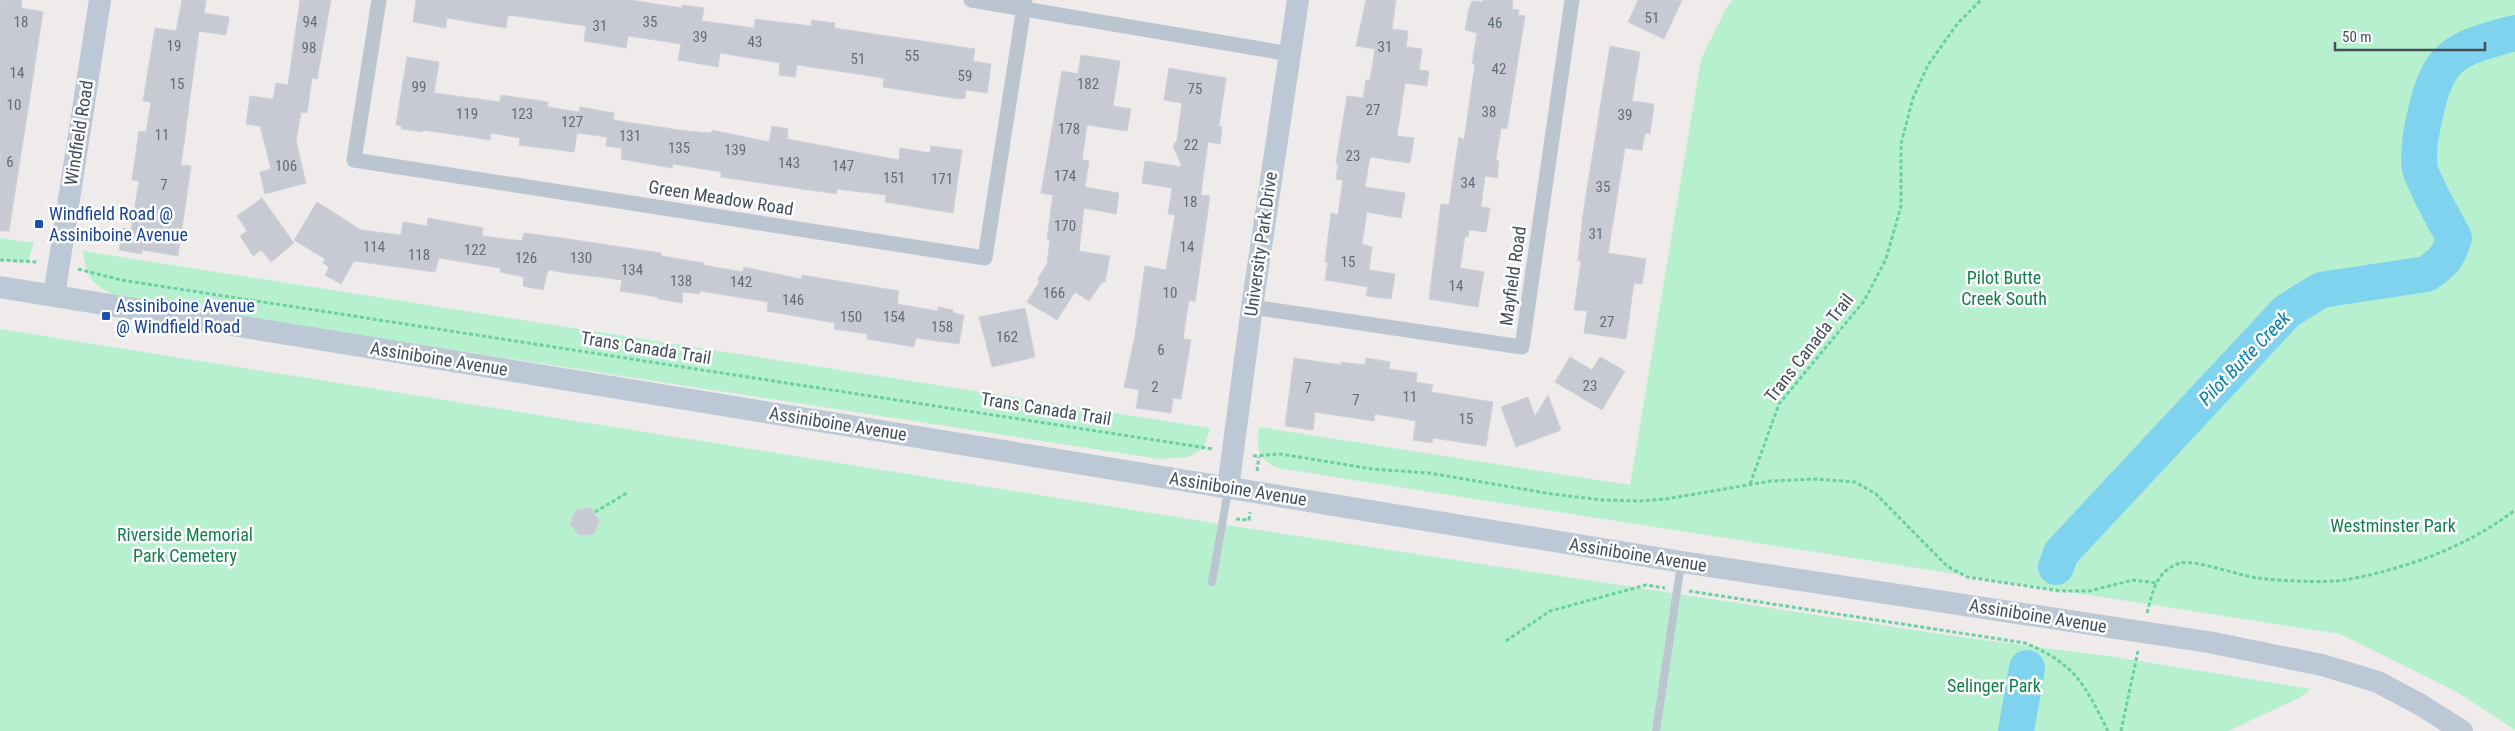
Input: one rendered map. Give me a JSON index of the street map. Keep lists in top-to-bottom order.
{
  "streets": {
    "street": [
      "Windfield Road",
      "Green Meadow Road",
      "University Park Drive",
      "Mayfield Road",
      "Assiniboine Avenue"
    ],
    "path": ["Trans Canada Trail"]
  },
  "crossings": [
    ["Windfield Road", "Assiniboine Avenue"],
    ["University Park Drive", "Mayfield Road"],
    ["University Park Drive", "Assiniboine Avenue"]
  ],
  "water": ["Pilot Butte Creek"],
  "parks": [
    "Pilot Butte Creek South",
    "Westminster Park",
    "Riverside Memorial Park Cemetery",
    "Selinger Park"
  ],
  "places": {
    "transit": ["Windfield Road @ Assiniboine Avenue", "Assiniboine Avenue @ Windfield Road"]
  },
  "house_numbers": [
    "51",
    "18",
    "94",
    "35",
    "46",
    "31",
    "39",
    "43",
    "19",
    "31",
    "98",
    "55",
    "51",
    "42",
    "14",
    "59",
    "15",
    "182",
    "99",
    "75",
    "10",
    "27",
    "38",
    "119",
    "123",
    "39",
    "127",
    "178",
    "11",
    "131",
    "22",
    "135",
    "139",
    "23",
    "6",
    "143",
    "106",
    "147",
    "174",
    "151",
    "171",
    "34",
    "7",
    "35",
    "18",
    "170",
    "31",
    "114",
    "14",
    "122",
    "118",
    "126",
    "130",
    "15",
    "134",
    "138",
    "142",
    "14",
    "166",
    "10",
    "146",
    "150",
    "154",
    "27",
    "158",
    "162",
    "6",
    "23",
    "2",
    "7",
    "11",
    "7",
    "15"
  ],
  "scale_bar": "50 m"
}
